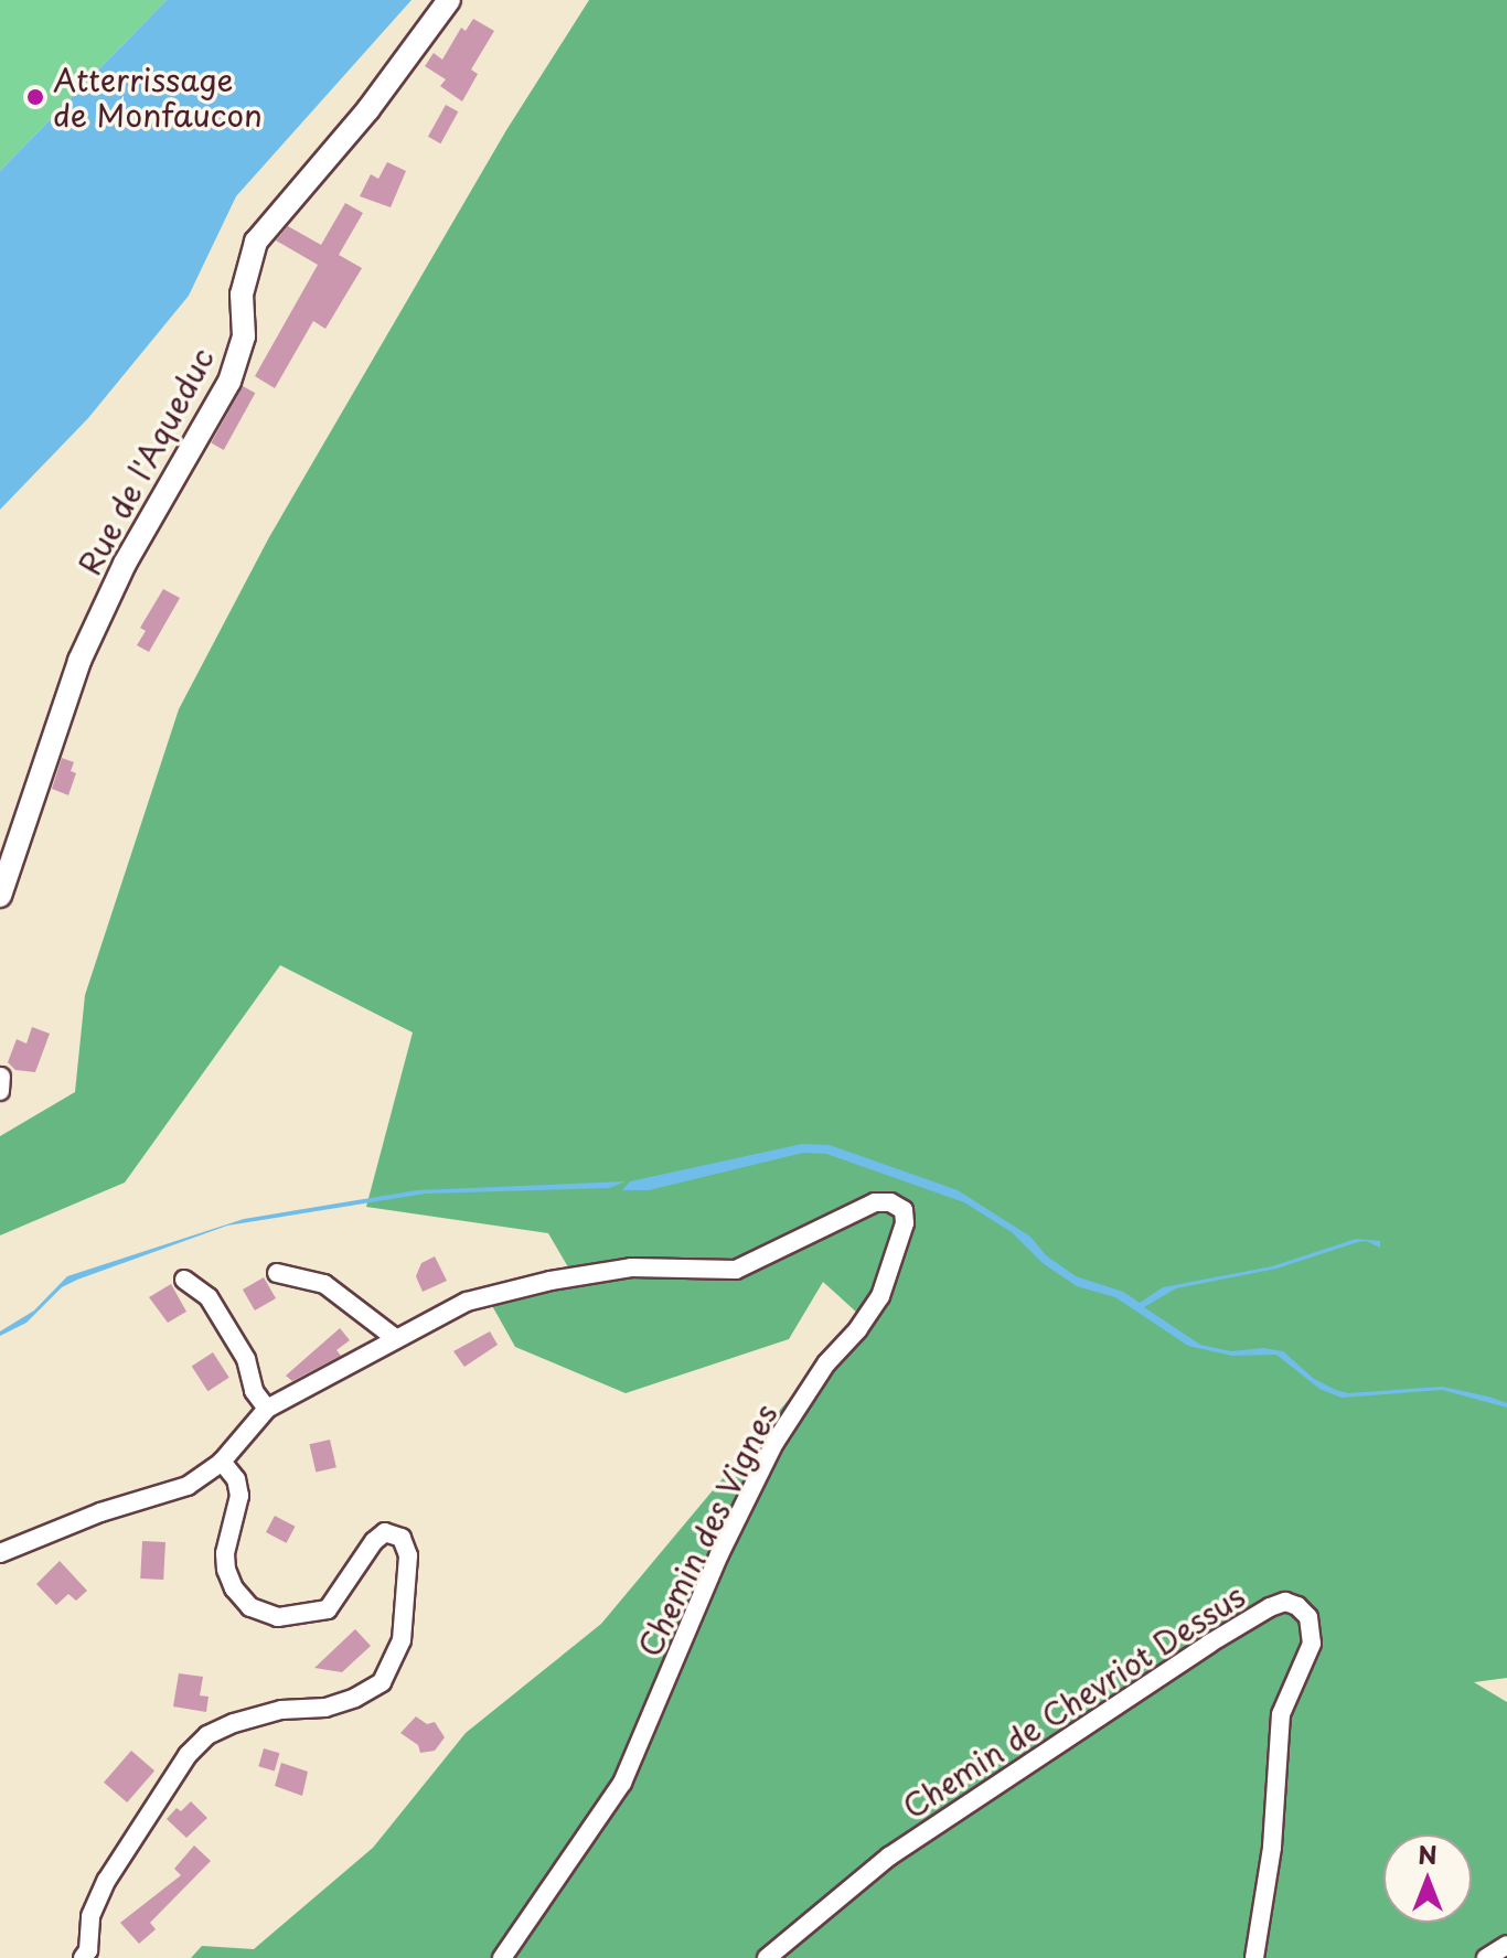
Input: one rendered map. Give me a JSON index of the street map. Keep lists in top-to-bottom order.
{
  "streets": {
    "street": ["Rue de l'Aqueduc", "Chemin des Vignes", "Chemin de Chevriot Dessus"]
  },
  "places": ["Atterrissage de Monfaucon"],
  "north": "top"
}
